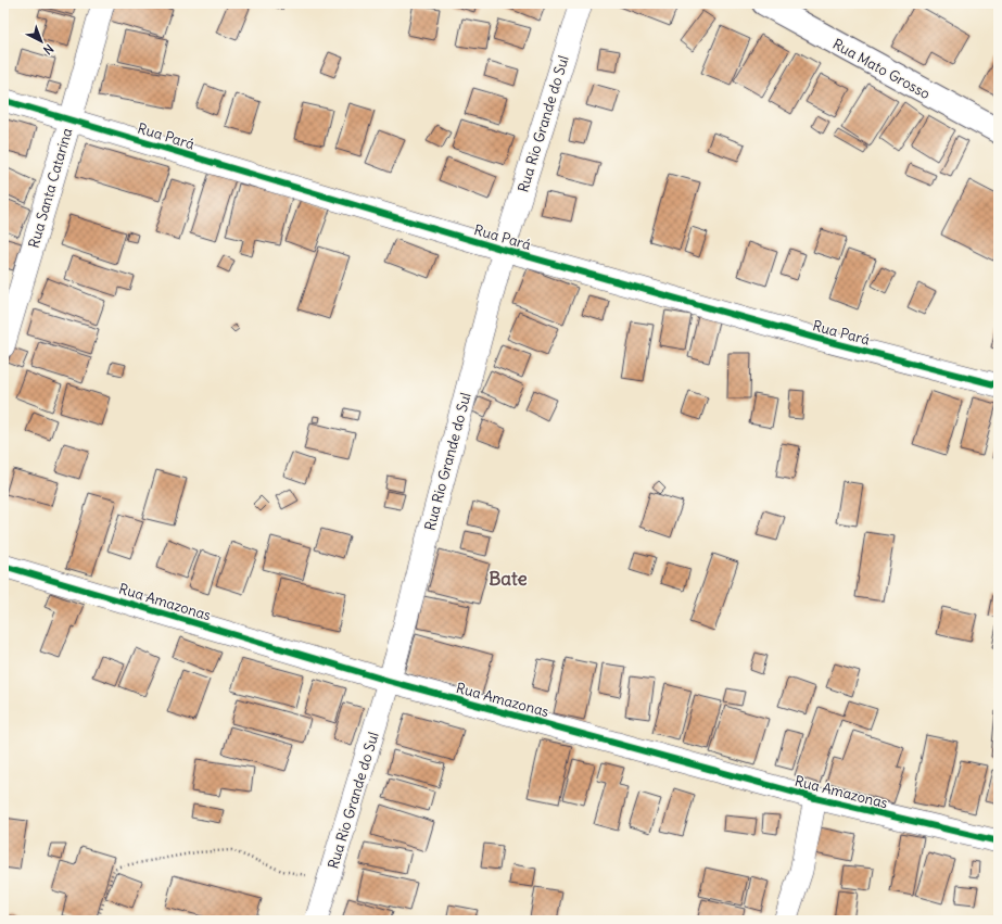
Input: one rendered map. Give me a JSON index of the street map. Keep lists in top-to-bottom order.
{
  "streets": {
    "street": [
      "Rua Mato Grosso",
      "Rua Rio Grande do Sul",
      "Rua Pará",
      "Rua Santa Catarina",
      "Rua Amazonas"
    ]
  },
  "crossings": [
    ["Rua Rio Grande do Sul", "Rua Pará"],
    ["Rua Rio Grande do Sul", "Rua Amazonas"],
    ["Rua Pará", "Rua Santa Catarina"]
  ],
  "districts": ["Bate"],
  "north": "bottom right"
}
